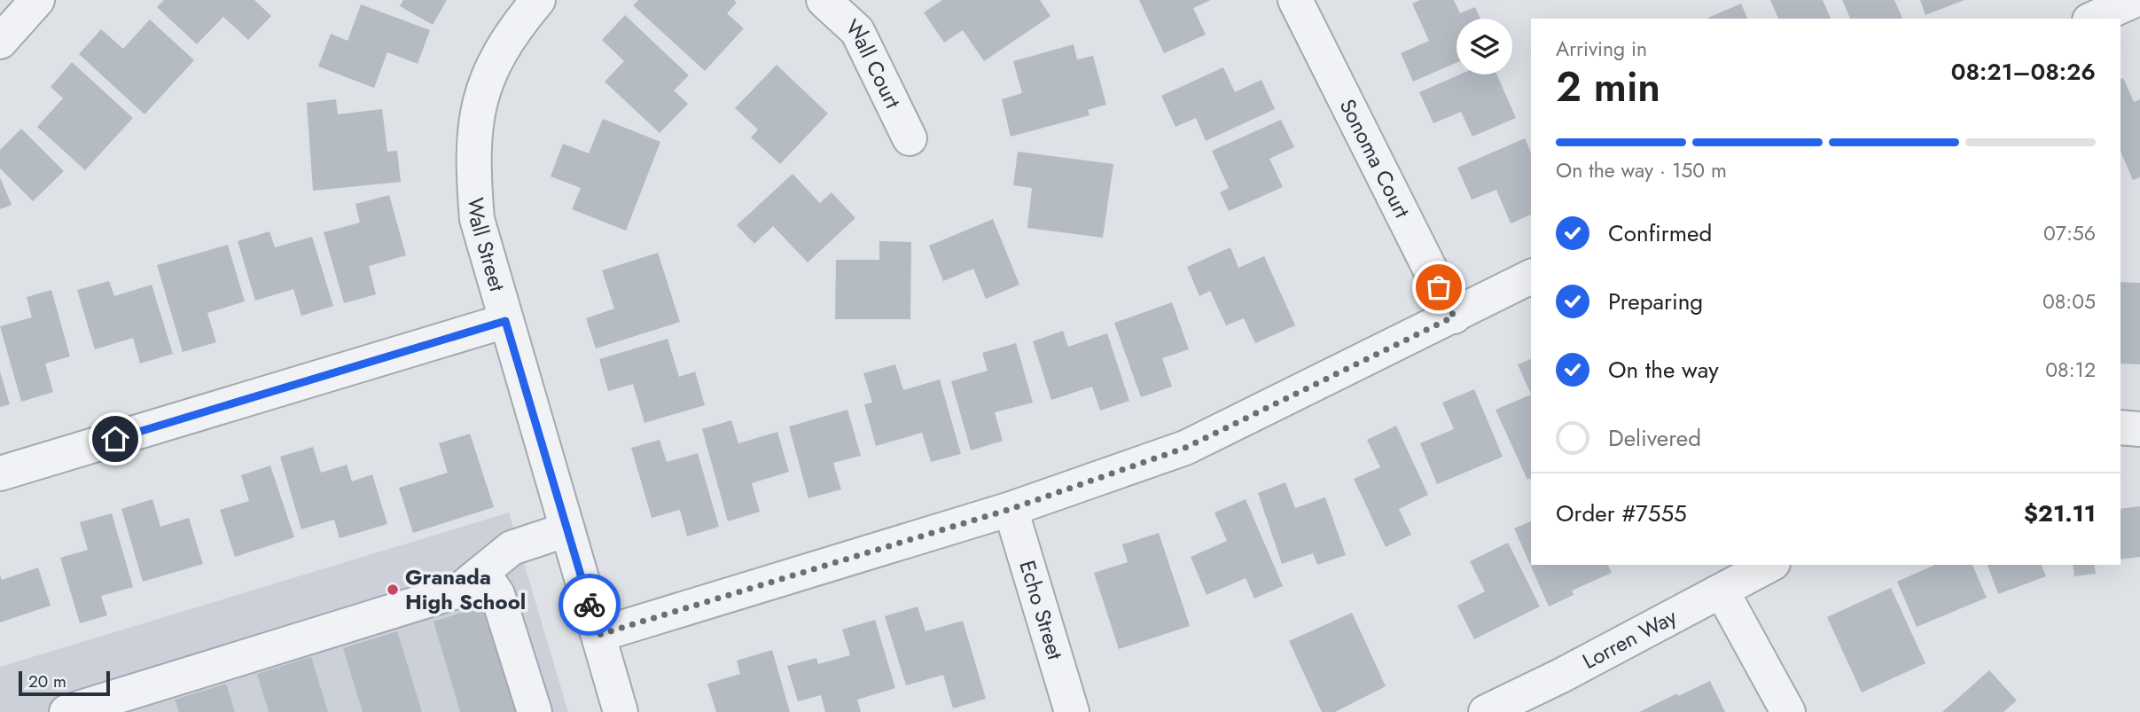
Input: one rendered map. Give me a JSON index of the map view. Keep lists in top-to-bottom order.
{
  "streets": {
    "street": [
      "Wall Court",
      "Sonoma Court",
      "Wall Street",
      "Echo Street",
      "Lorren Way"
    ]
  },
  "places": ["Granada High School"],
  "scale_bar": "20 m",
  "page": {
    "heading": ["2 min", "Arriving in", "08:21–08:26"],
    "panel": ["Order #7555", "$21.11"],
    "bar": "On the way · 150 m",
    "list": [
      ["Confirmed", "07:56"],
      ["Preparing", "08:05"],
      ["On the way", "08:12"],
      "Delivered"
    ],
    "scale": "20 m"
  }
}
